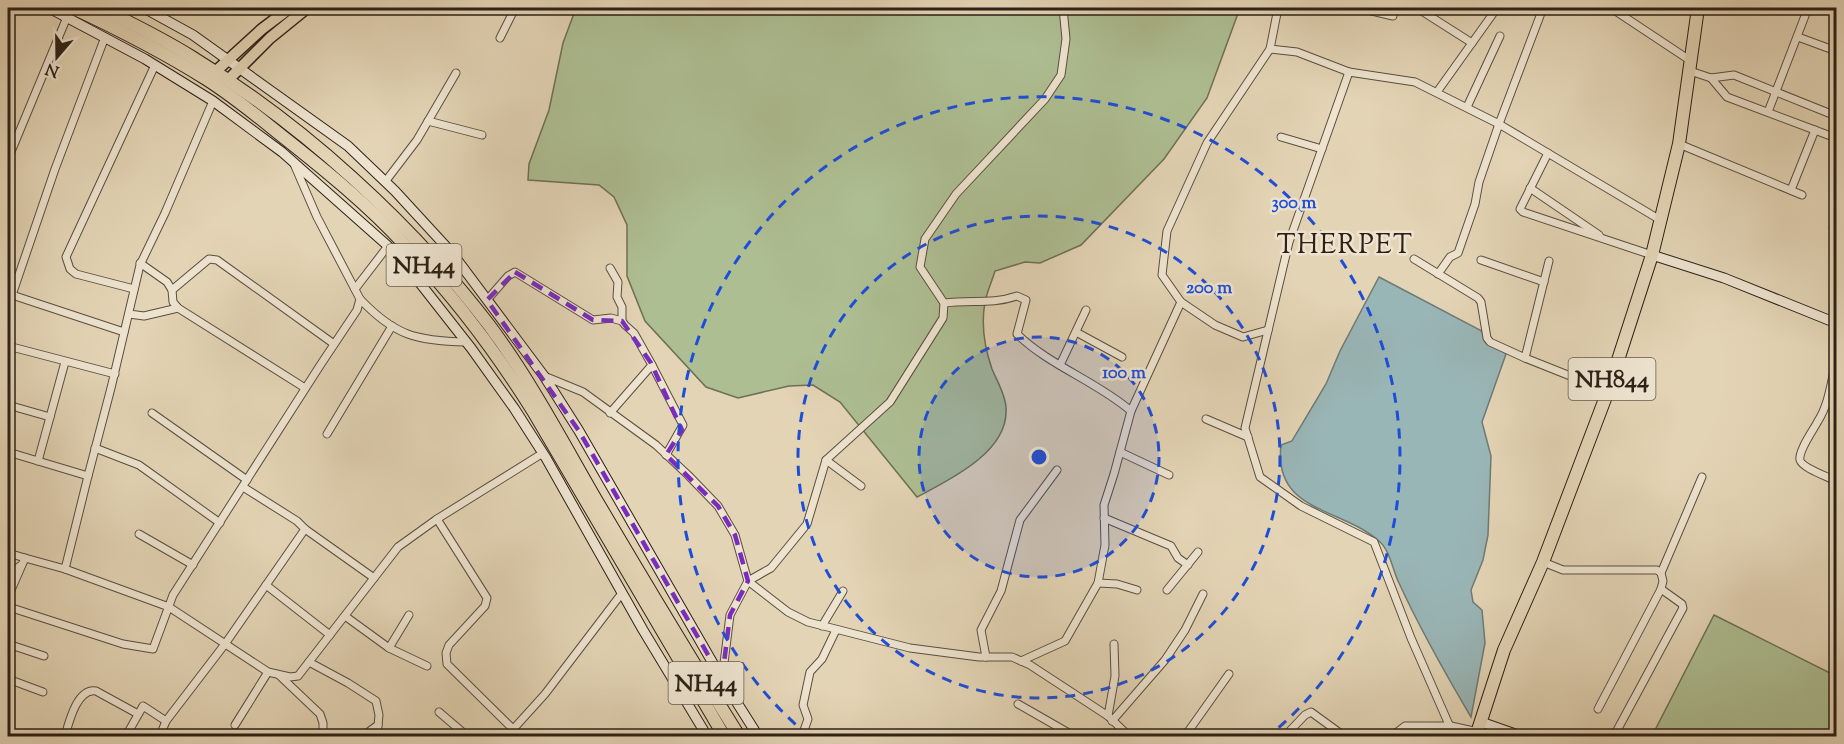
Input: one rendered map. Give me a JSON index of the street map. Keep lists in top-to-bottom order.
{
  "streets": {
    "highway": ["NH44", "NH844"]
  },
  "districts": ["THERPET"],
  "north": "bottom",
  "rings": ["300 m", "200 m", "100 m"]
}
